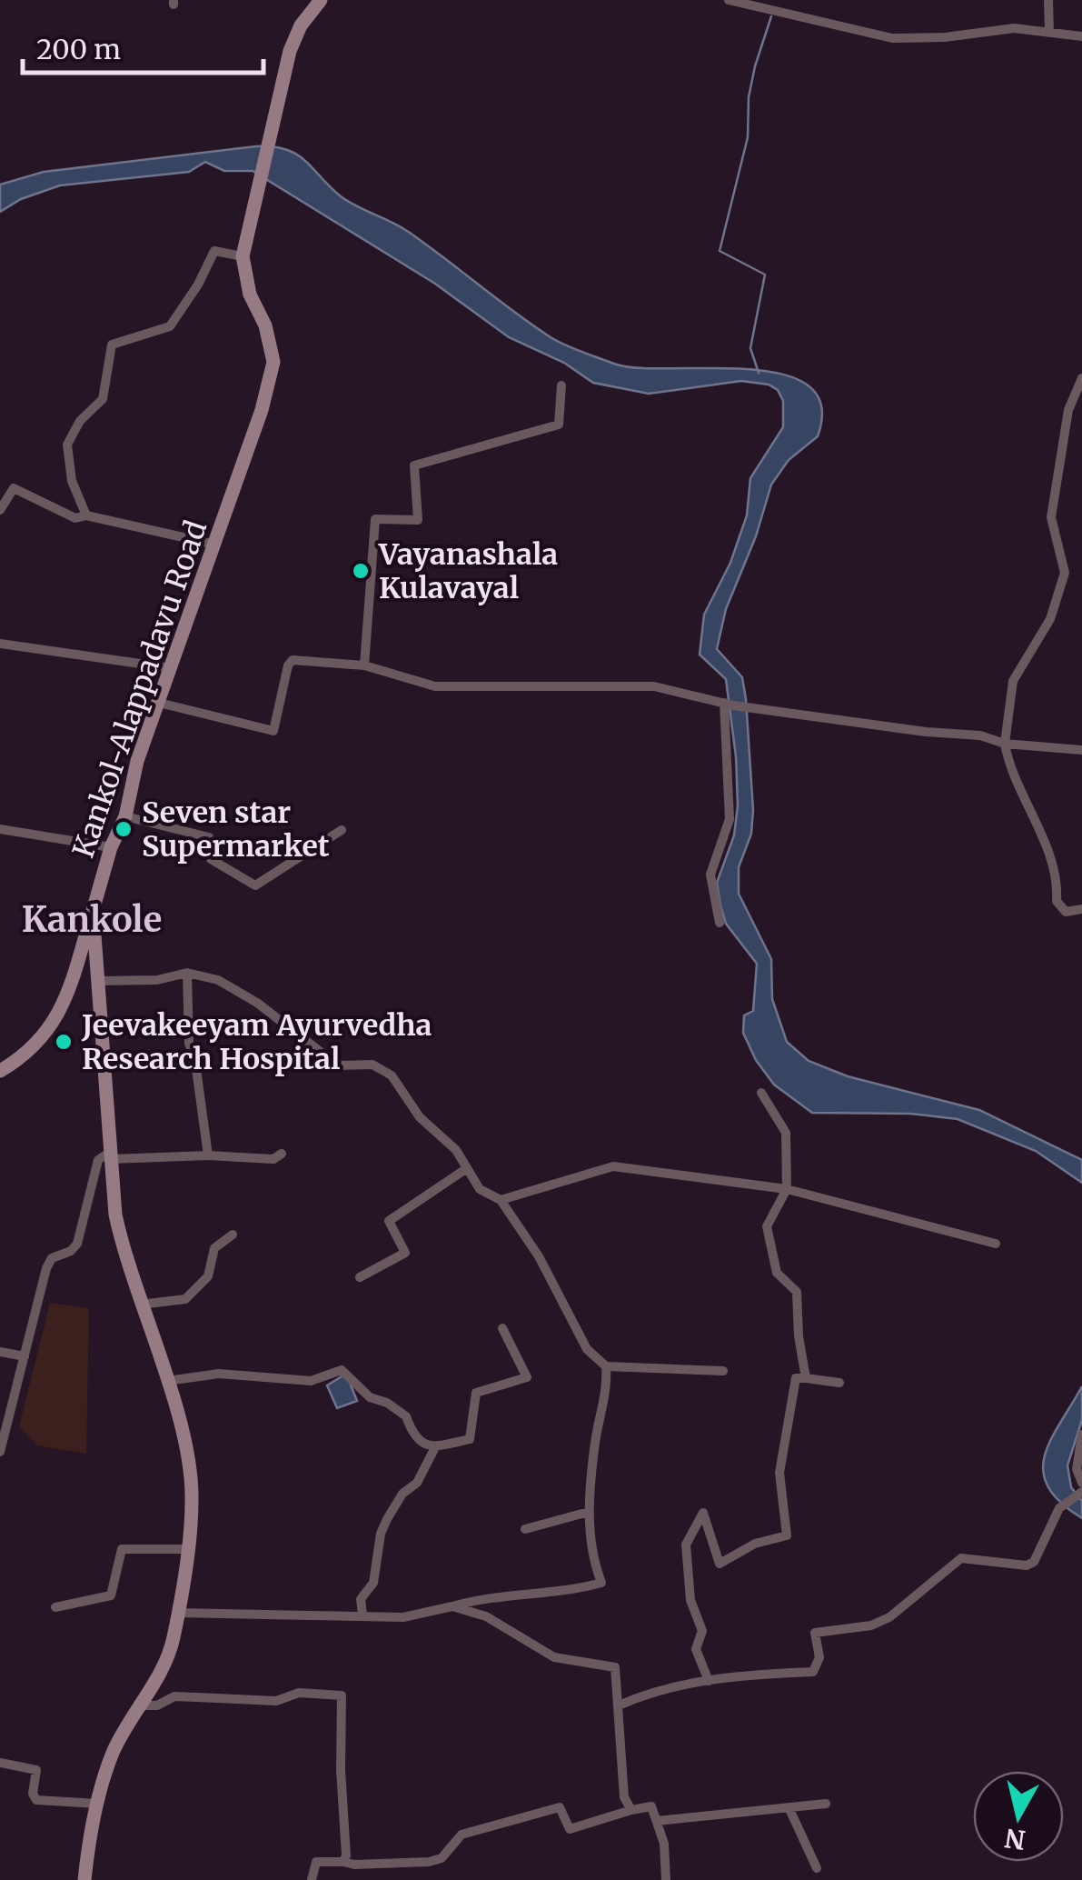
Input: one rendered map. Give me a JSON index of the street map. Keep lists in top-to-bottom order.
{
  "streets": {
    "main road": ["Kankol-Alappadavu Road"]
  },
  "districts": ["Kankole"],
  "places": ["Vayanashala Kulavayal", "Seven star Supermarket", "Jeevakeeyam Ayurvedha Research Hospital"],
  "scale_bar": "200 m",
  "north": "bottom"
}
